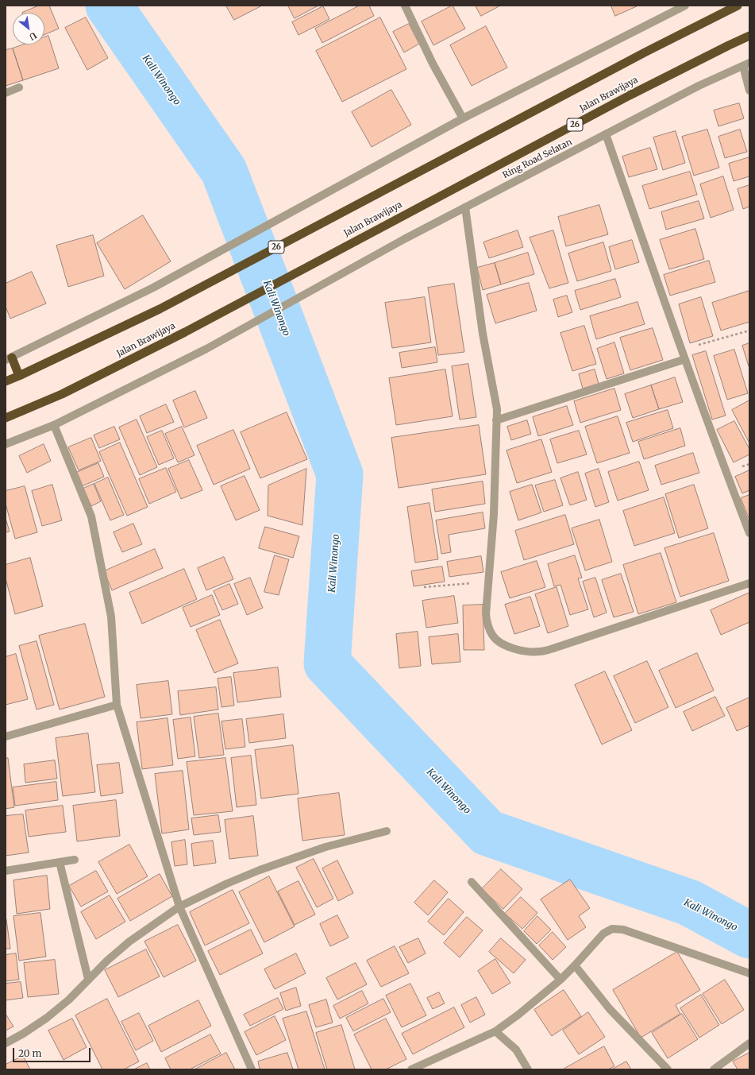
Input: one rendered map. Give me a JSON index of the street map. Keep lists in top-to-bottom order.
{
  "streets": {
    "highway": ["Jalan Brawijaya", "26"],
    "street": ["Ring Road Selatan"]
  },
  "water": ["Kali Winongo"],
  "scale_bar": "20 m",
  "north": "bottom right"
}
